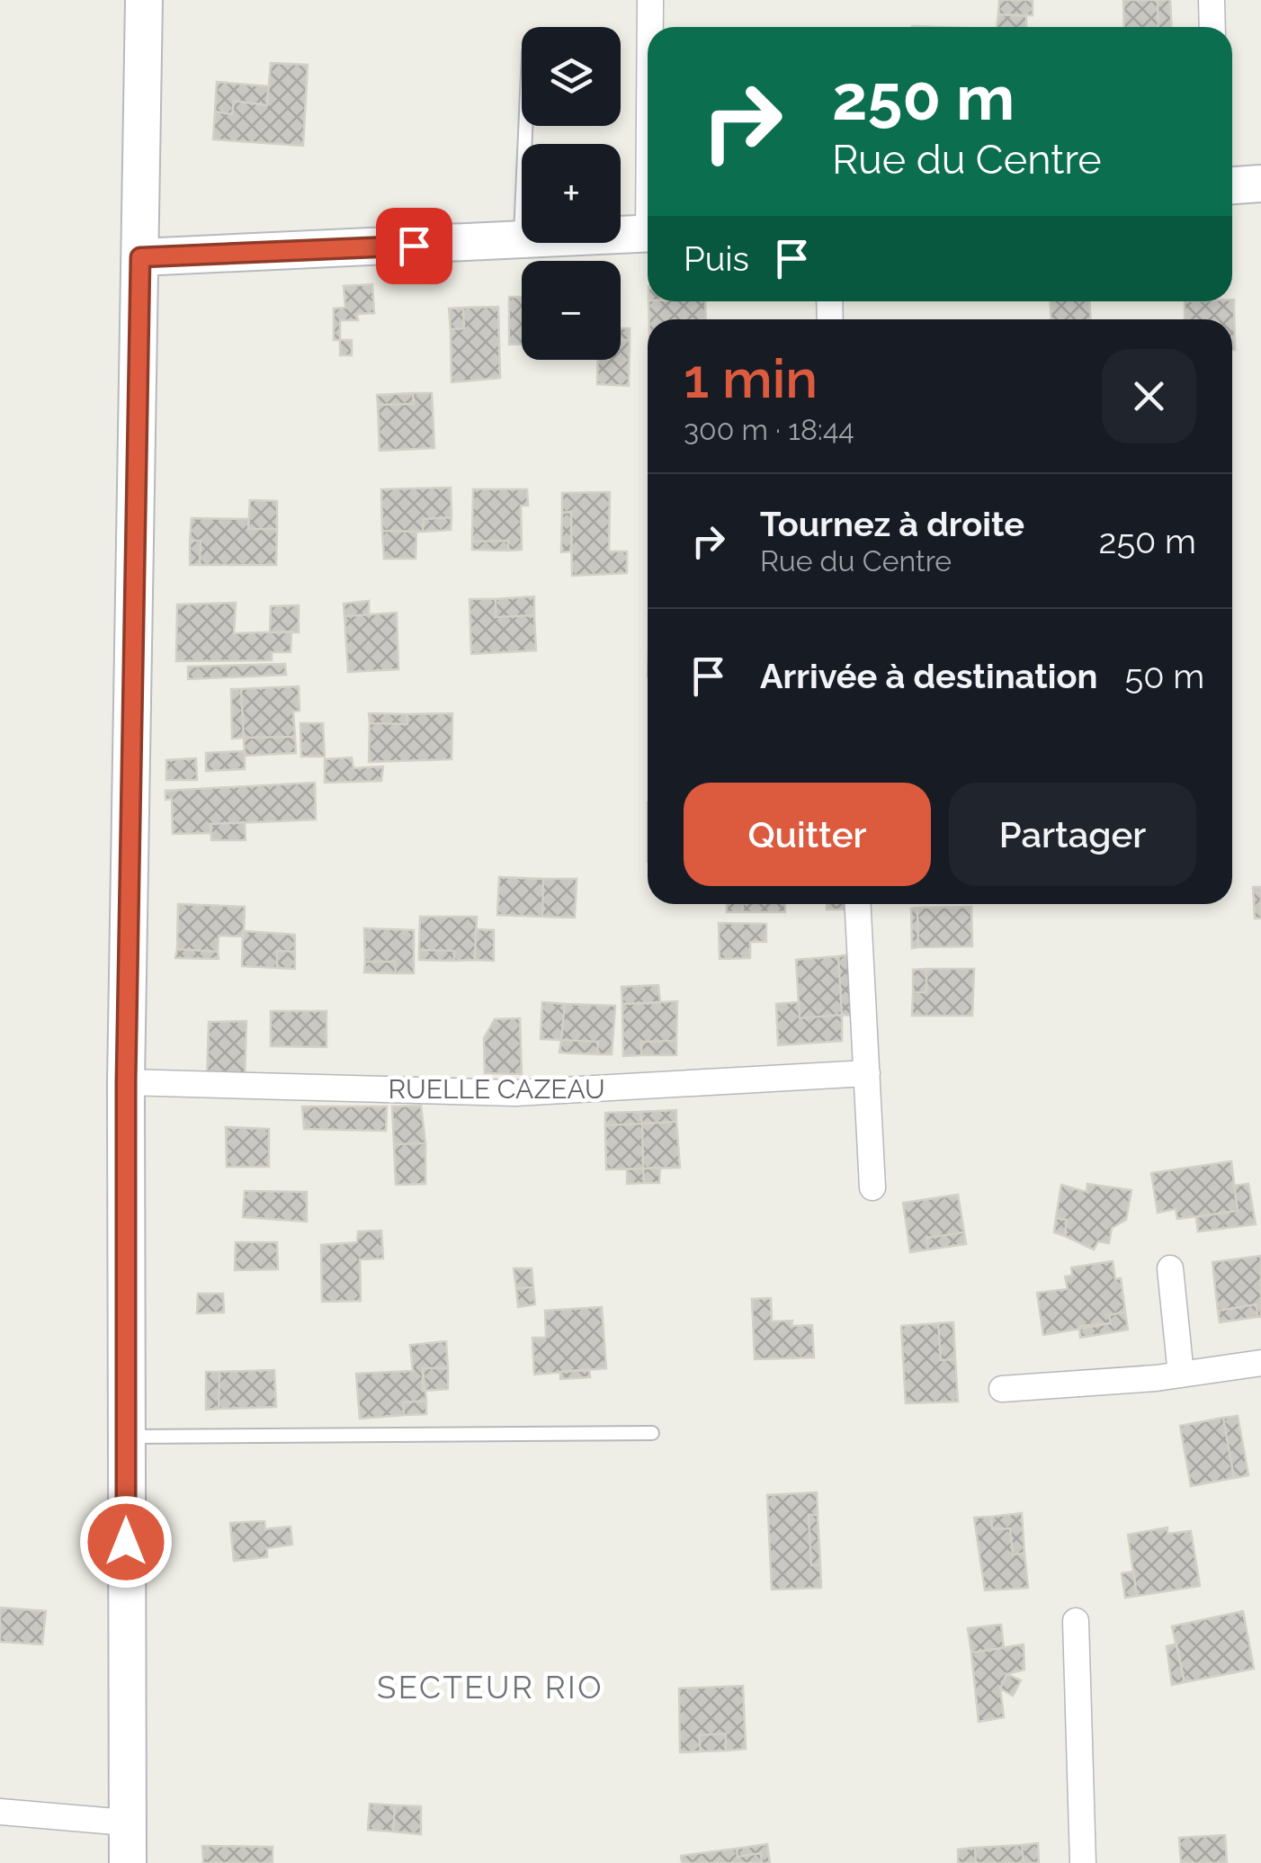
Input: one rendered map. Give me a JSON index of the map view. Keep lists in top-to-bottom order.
{
  "streets": {
    "street": ["RUELLE CAZEAU"]
  },
  "districts": ["SECTEUR RIO"],
  "page": {
    "map_buttons": ["+", "−"],
    "turn": ["250 m", "Rue du Centre"],
    "then": "Puis",
    "heading": ["1 min", "300 m · 18:44"],
    "list": [
      {
        "name": "Tournez à droite",
        "note": "Rue du Centre",
        "value": "250 m"
      },
      {
        "name": "Arrivée à destination",
        "value": "50 m"
      }
    ],
    "buttons": ["Quitter", "Partager"]
  }
}
